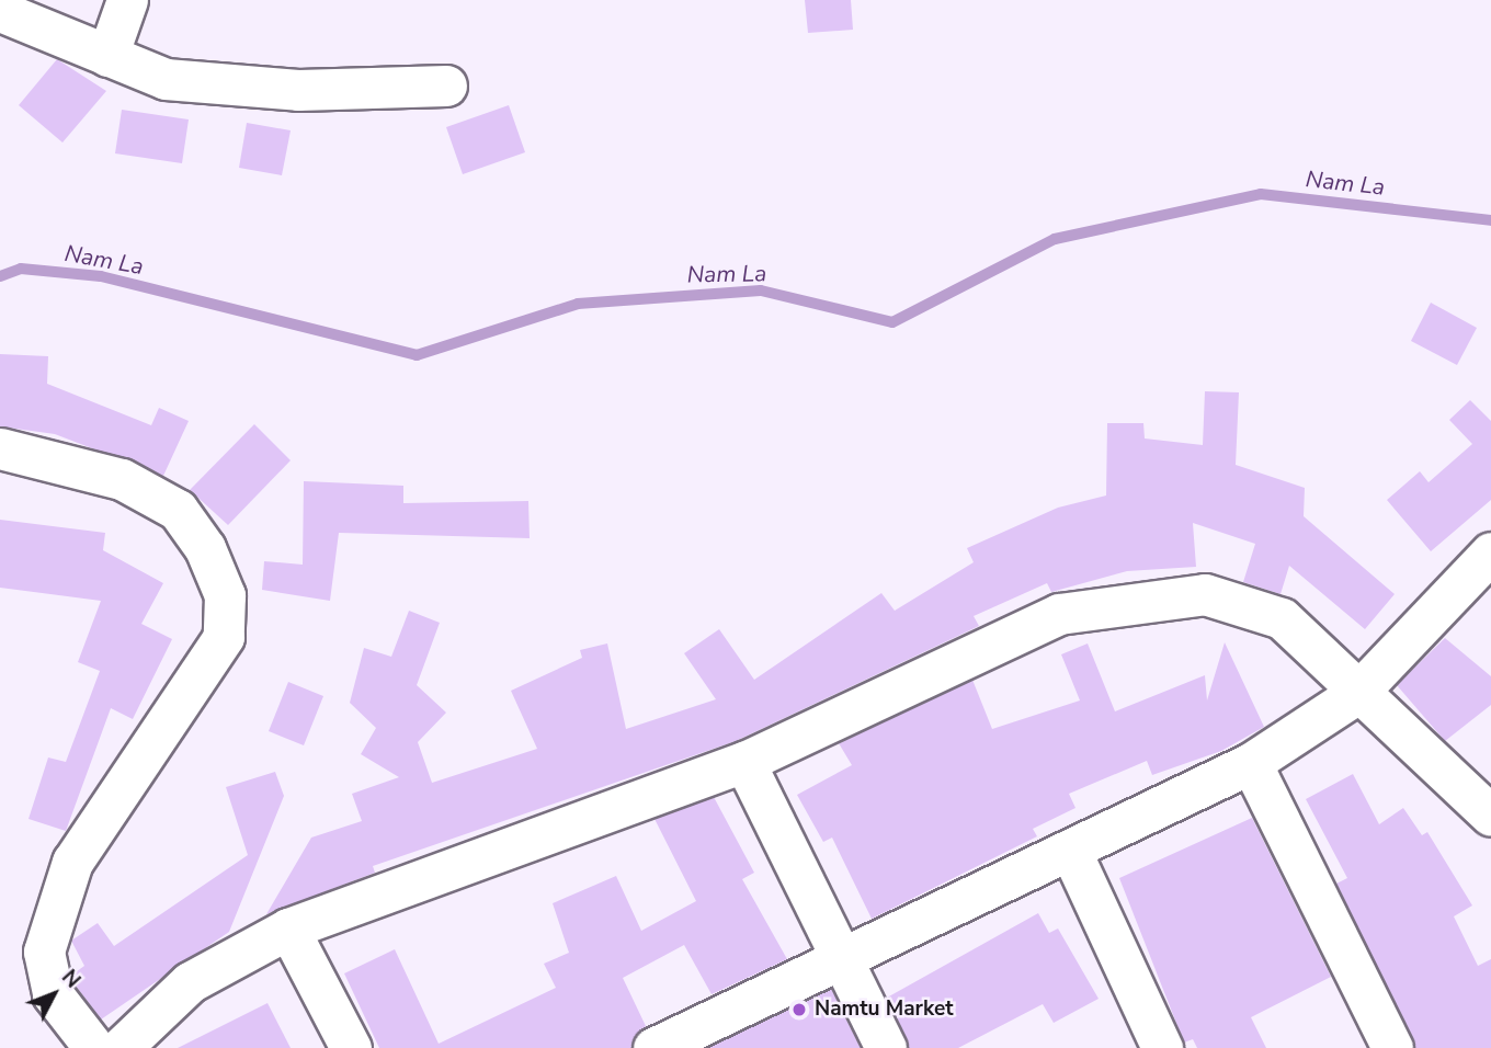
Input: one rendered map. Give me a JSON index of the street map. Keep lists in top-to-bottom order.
{
  "water": ["Nam La"],
  "places": ["Namtu Market"],
  "north": "top right"
}
